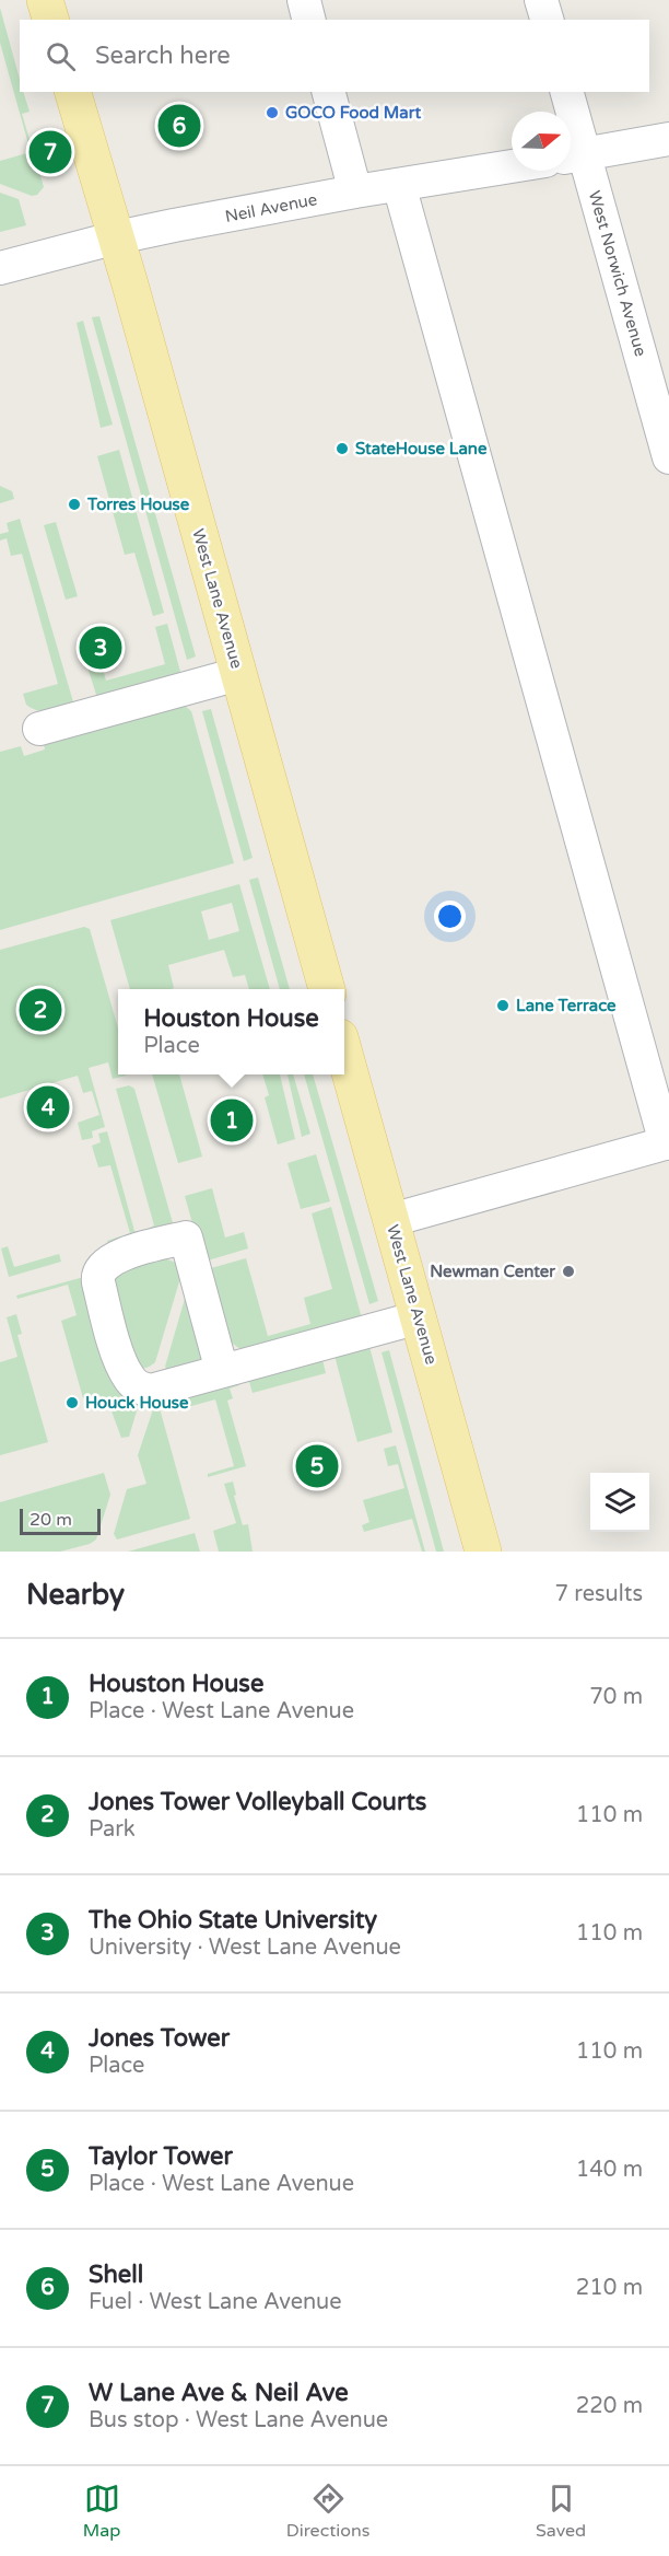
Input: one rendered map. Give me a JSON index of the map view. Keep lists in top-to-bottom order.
{
  "streets": {
    "main road": ["West Lane Avenue"],
    "street": ["Neil Avenue", "West Norwich Avenue"]
  },
  "crossings": [
    ["Neil Avenue", "West Lane Avenue"]
  ],
  "places": [
    "GOCO Food Mart",
    "StateHouse Lane",
    "Torres House",
    "Lane Terrace",
    "Newman Center",
    "Houck House"
  ],
  "scale_bar": "20 m",
  "north": "right",
  "page": {
    "search": "Search here",
    "pins": [
      "6",
      "7",
      "3",
      "2",
      "4",
      "1",
      "5"
    ],
    "popup": ["Houston House", "Place"],
    "scale": "20 m",
    "heading": ["Nearby", "7 results"],
    "list": [
      {
        "mark": "1",
        "name": "Houston House",
        "note": "Place · West Lane Avenue",
        "value": "70 m"
      },
      {
        "mark": "2",
        "name": "Jones Tower Volleyball Courts",
        "note": "Park",
        "value": "110 m"
      },
      {
        "mark": "3",
        "name": "The Ohio State University",
        "note": "University · West Lane Avenue",
        "value": "110 m"
      },
      {
        "mark": "4",
        "name": "Jones Tower",
        "note": "Place",
        "value": "110 m"
      },
      {
        "mark": "5",
        "name": "Taylor Tower",
        "note": "Place · West Lane Avenue",
        "value": "140 m"
      },
      {
        "mark": "6",
        "name": "Shell",
        "note": "Fuel · West Lane Avenue",
        "value": "210 m"
      },
      {
        "mark": "7",
        "name": "W Lane Ave & Neil Ave",
        "note": "Bus stop · West Lane Avenue",
        "value": "220 m"
      }
    ],
    "nav": ["Map", "Directions", "Saved"]
  }
}
